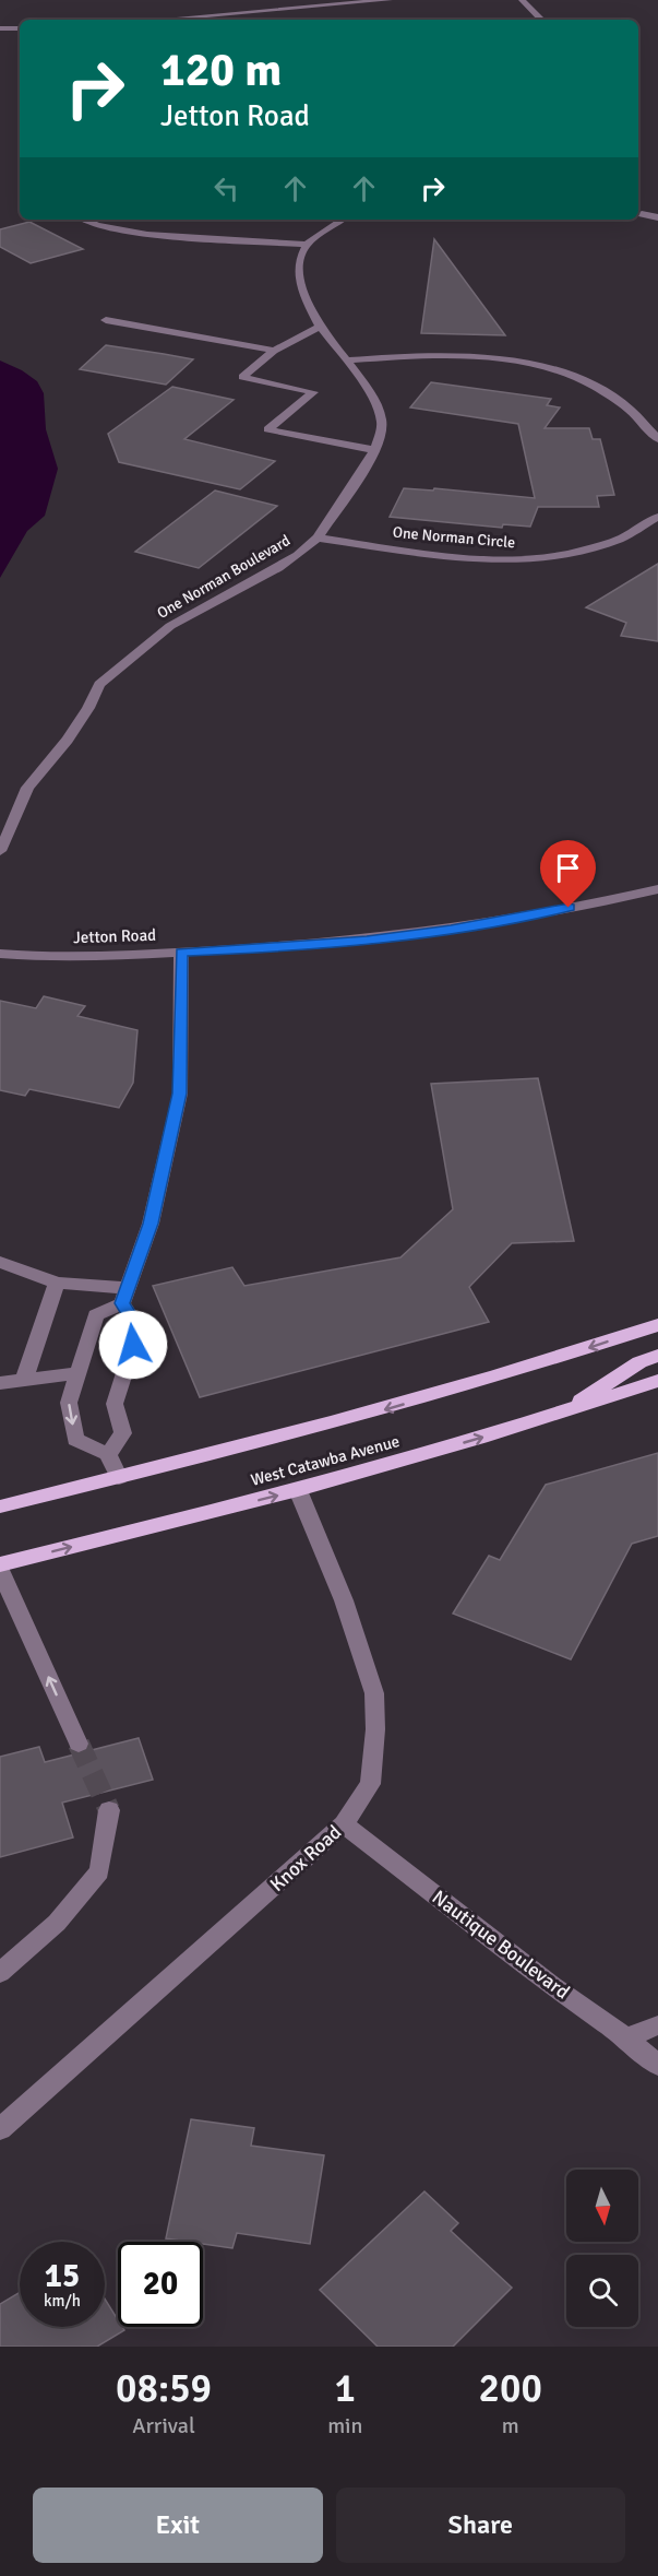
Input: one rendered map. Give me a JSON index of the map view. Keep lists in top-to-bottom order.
{
  "streets": {
    "main road": ["West Catawba Avenue"],
    "street": [
      "One Norman Circle",
      "One Norman Boulevard",
      "Jetton Road",
      "Knox Road",
      "Nautique Boulevard"
    ]
  },
  "crossings": [
    ["One Norman Circle", "One Norman Boulevard"],
    ["West Catawba Avenue", "Knox Road"],
    ["Knox Road", "Nautique Boulevard"]
  ],
  "north": "bottom",
  "page": {
    "turn": ["120 m", "Jetton Road"],
    "speed": "15 km/h",
    "limit": "20",
    "eta": [
      "08:59",
      "Arrival",
      "1",
      "min",
      "200",
      "m"
    ],
    "buttons": ["Exit", "Share"]
  }
}
